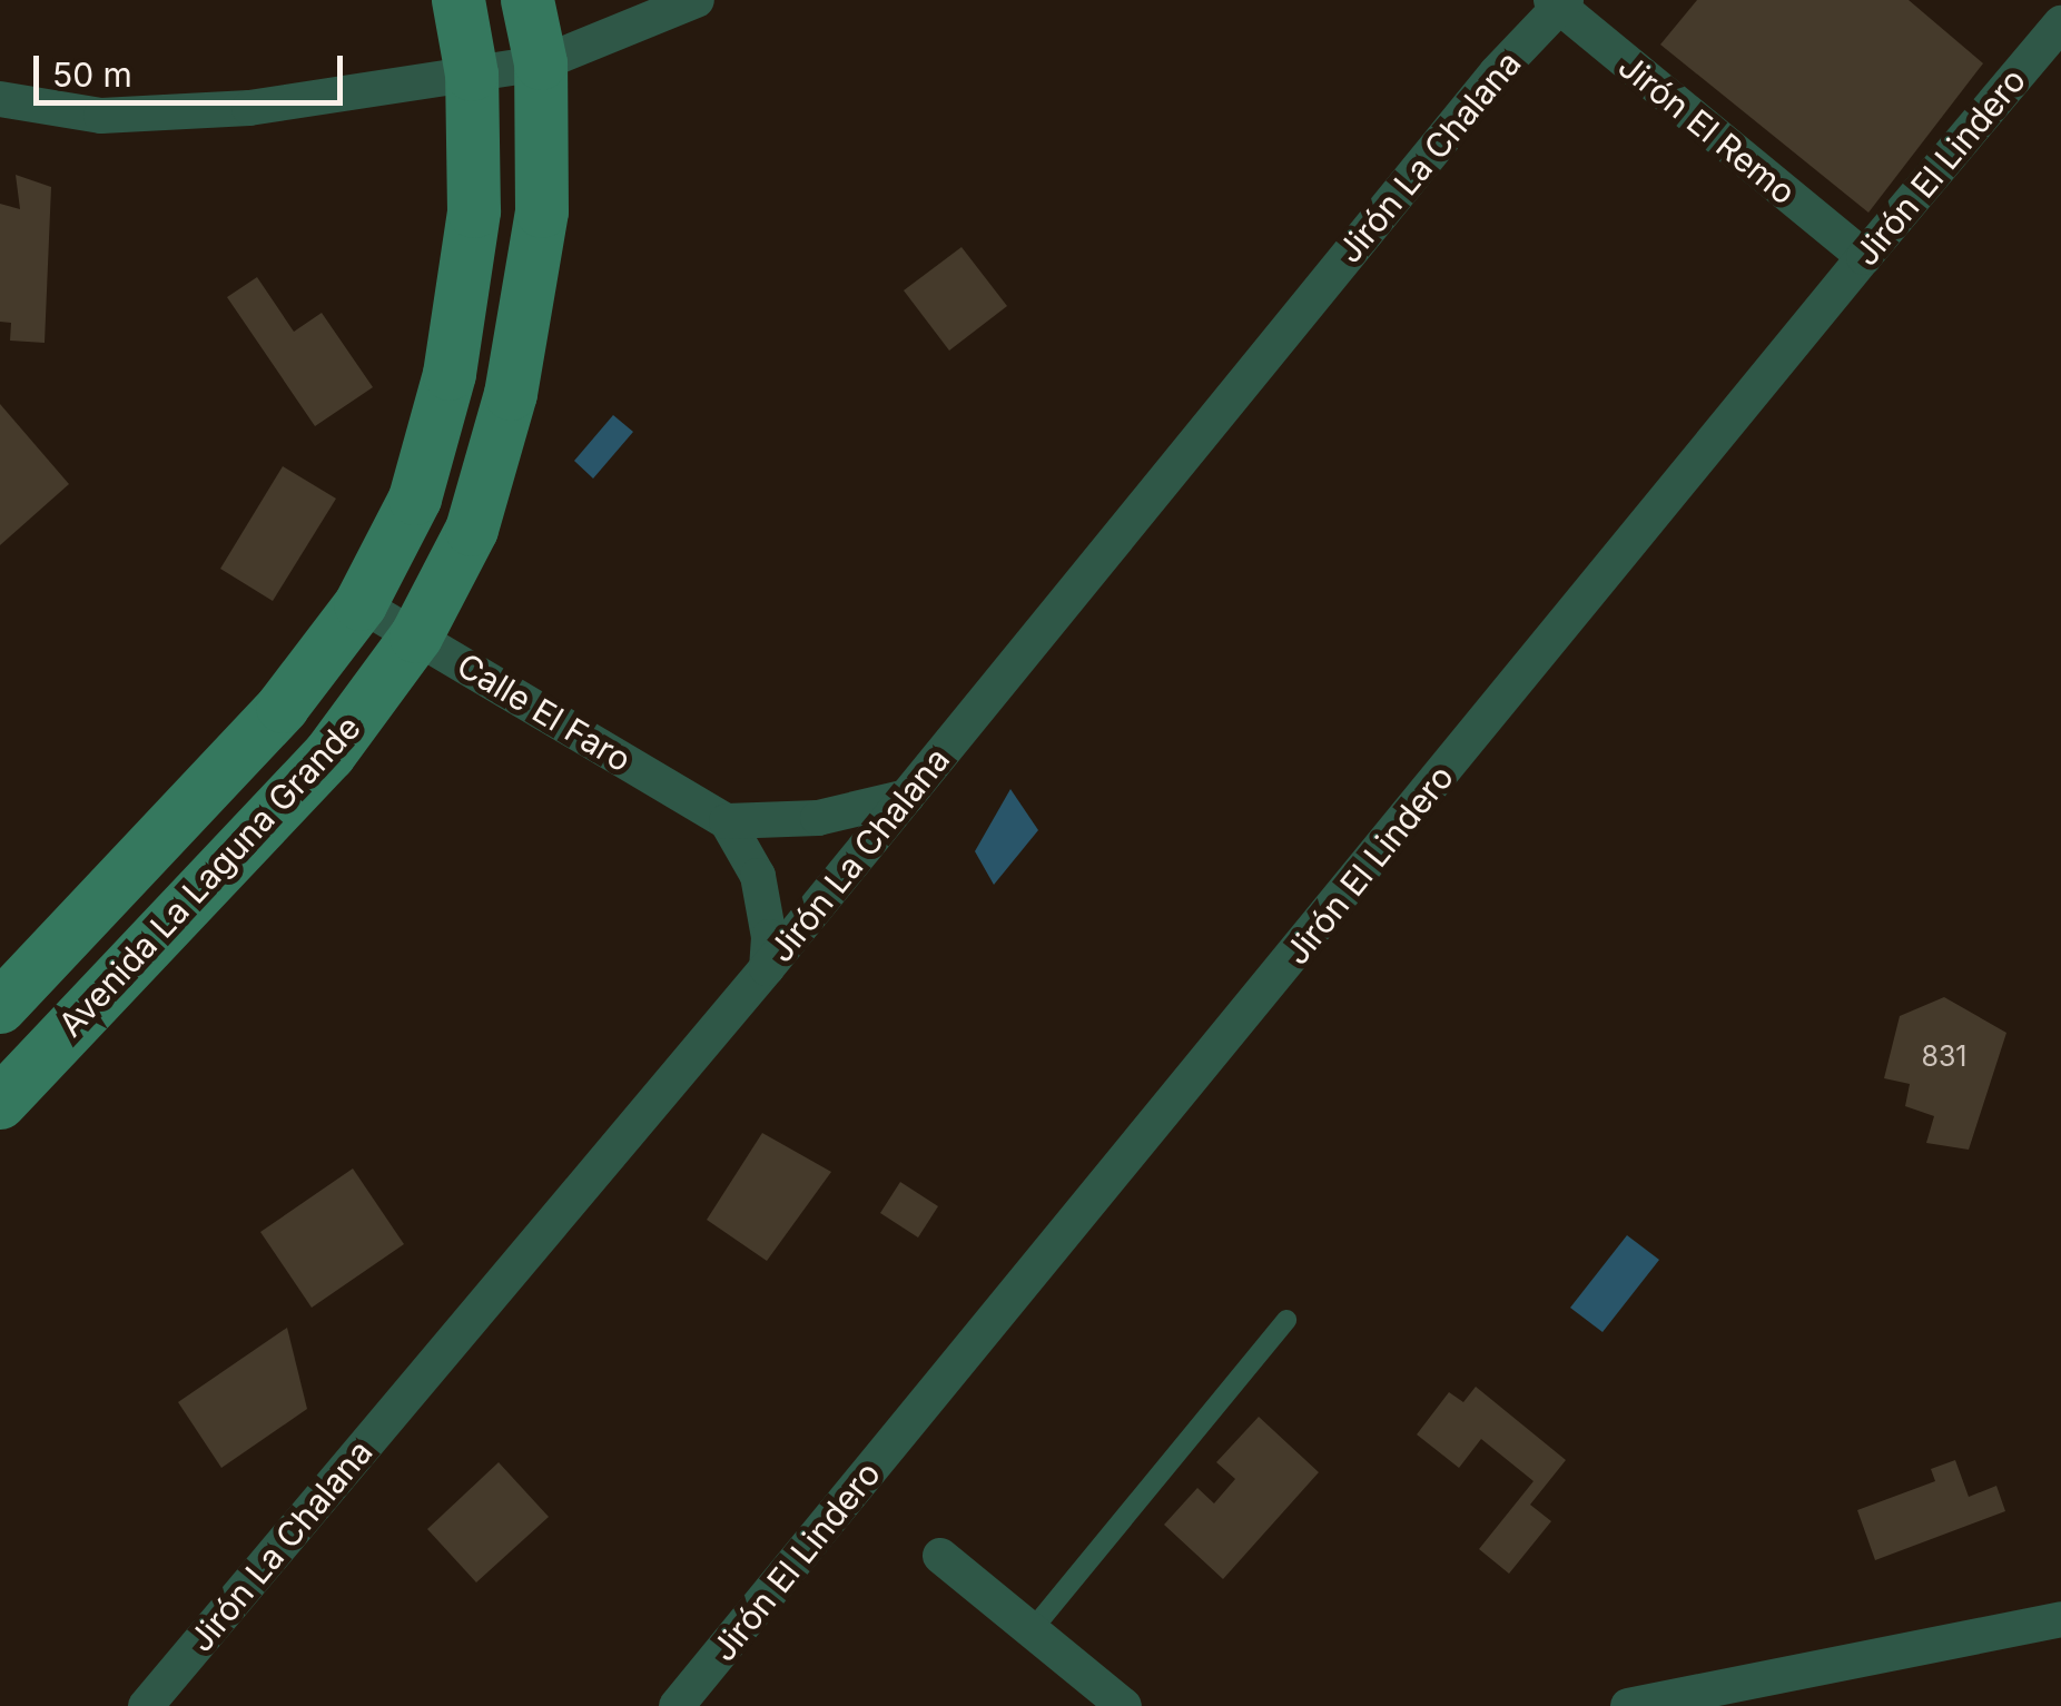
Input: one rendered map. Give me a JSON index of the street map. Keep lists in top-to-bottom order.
{
  "streets": {
    "street": [
      "Jirón El Remo",
      "Jirón La Chalana",
      "Jirón El Lindero",
      "Calle El Faro",
      "Avenida La Laguna Grande"
    ]
  },
  "crossings": [
    ["Jirón El Remo", "Jirón La Chalana"],
    ["Jirón El Remo", "Jirón El Lindero"],
    ["Calle El Faro", "Avenida La Laguna Grande"]
  ],
  "house_numbers": ["831"],
  "scale_bar": "50 m"
}
